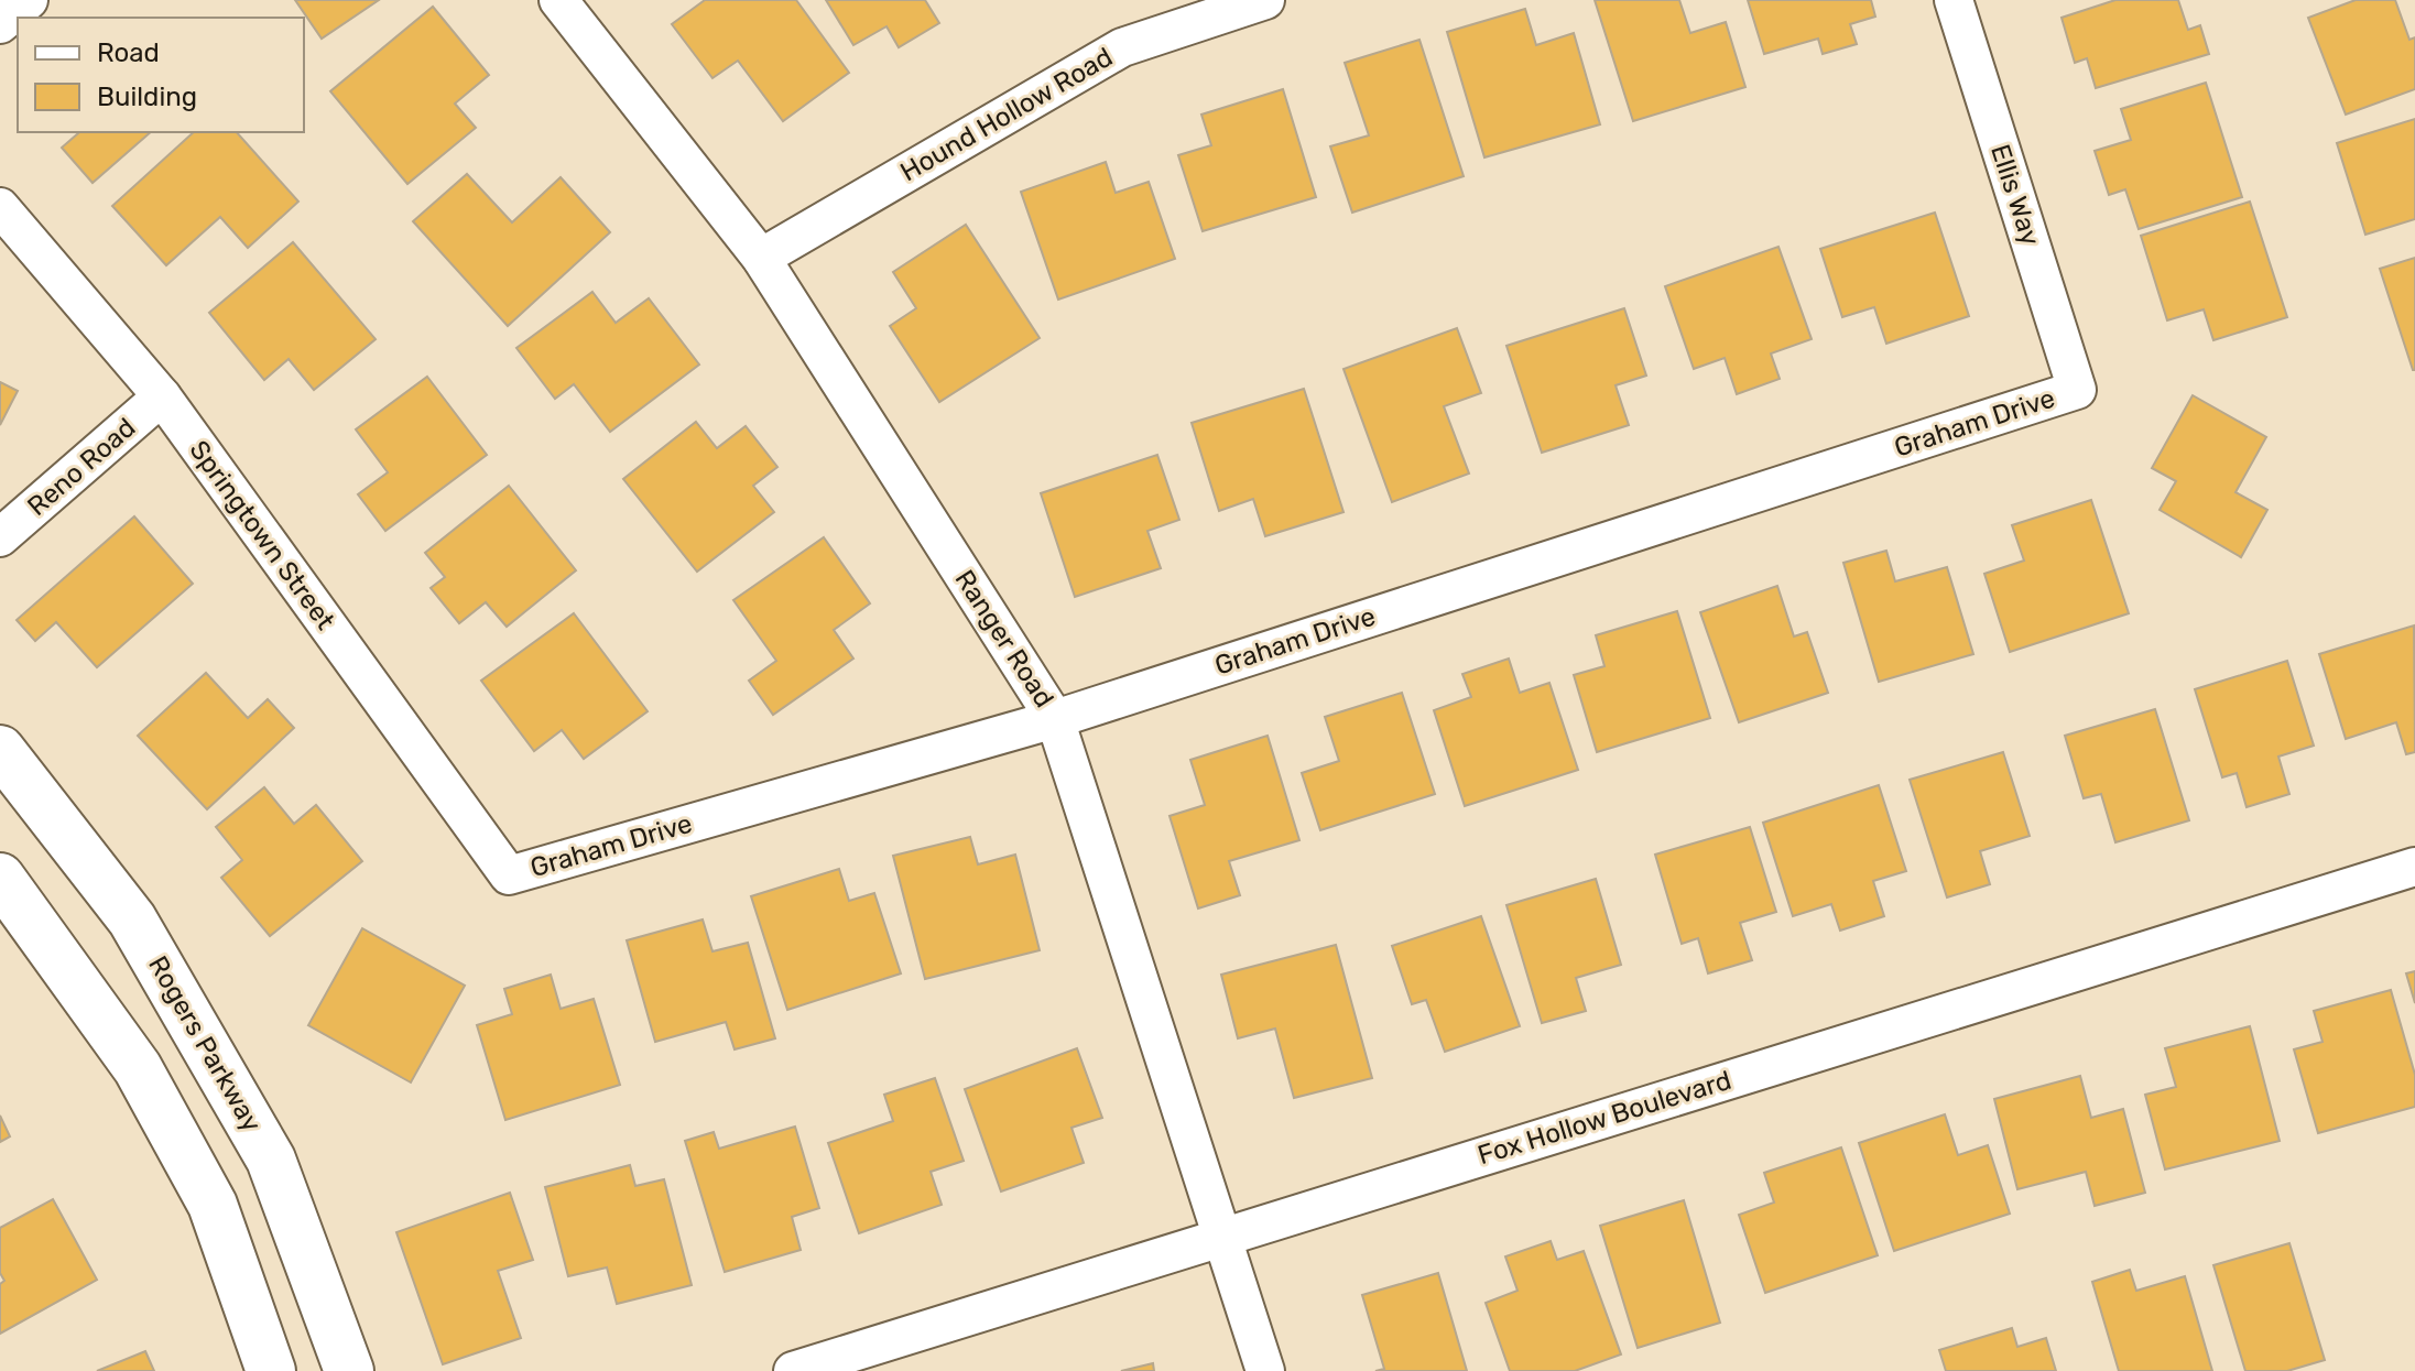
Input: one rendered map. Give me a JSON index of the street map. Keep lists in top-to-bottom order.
{
  "streets": {
    "street": [
      "Hound Hollow Road",
      "Ellis Way",
      "Graham Drive",
      "Reno Road",
      "Springtown Street",
      "Ranger Road",
      "Rogers Parkway",
      "Fox Hollow Boulevard"
    ]
  },
  "crossings": [
    ["Hound Hollow Road", "Ranger Road"],
    ["Ellis Way", "Graham Drive"],
    ["Graham Drive", "Springtown Street"],
    ["Graham Drive", "Ranger Road"],
    ["Reno Road", "Springtown Street"],
    ["Ranger Road", "Fox Hollow Boulevard"]
  ],
  "legend": ["Road", "Building"]
}
